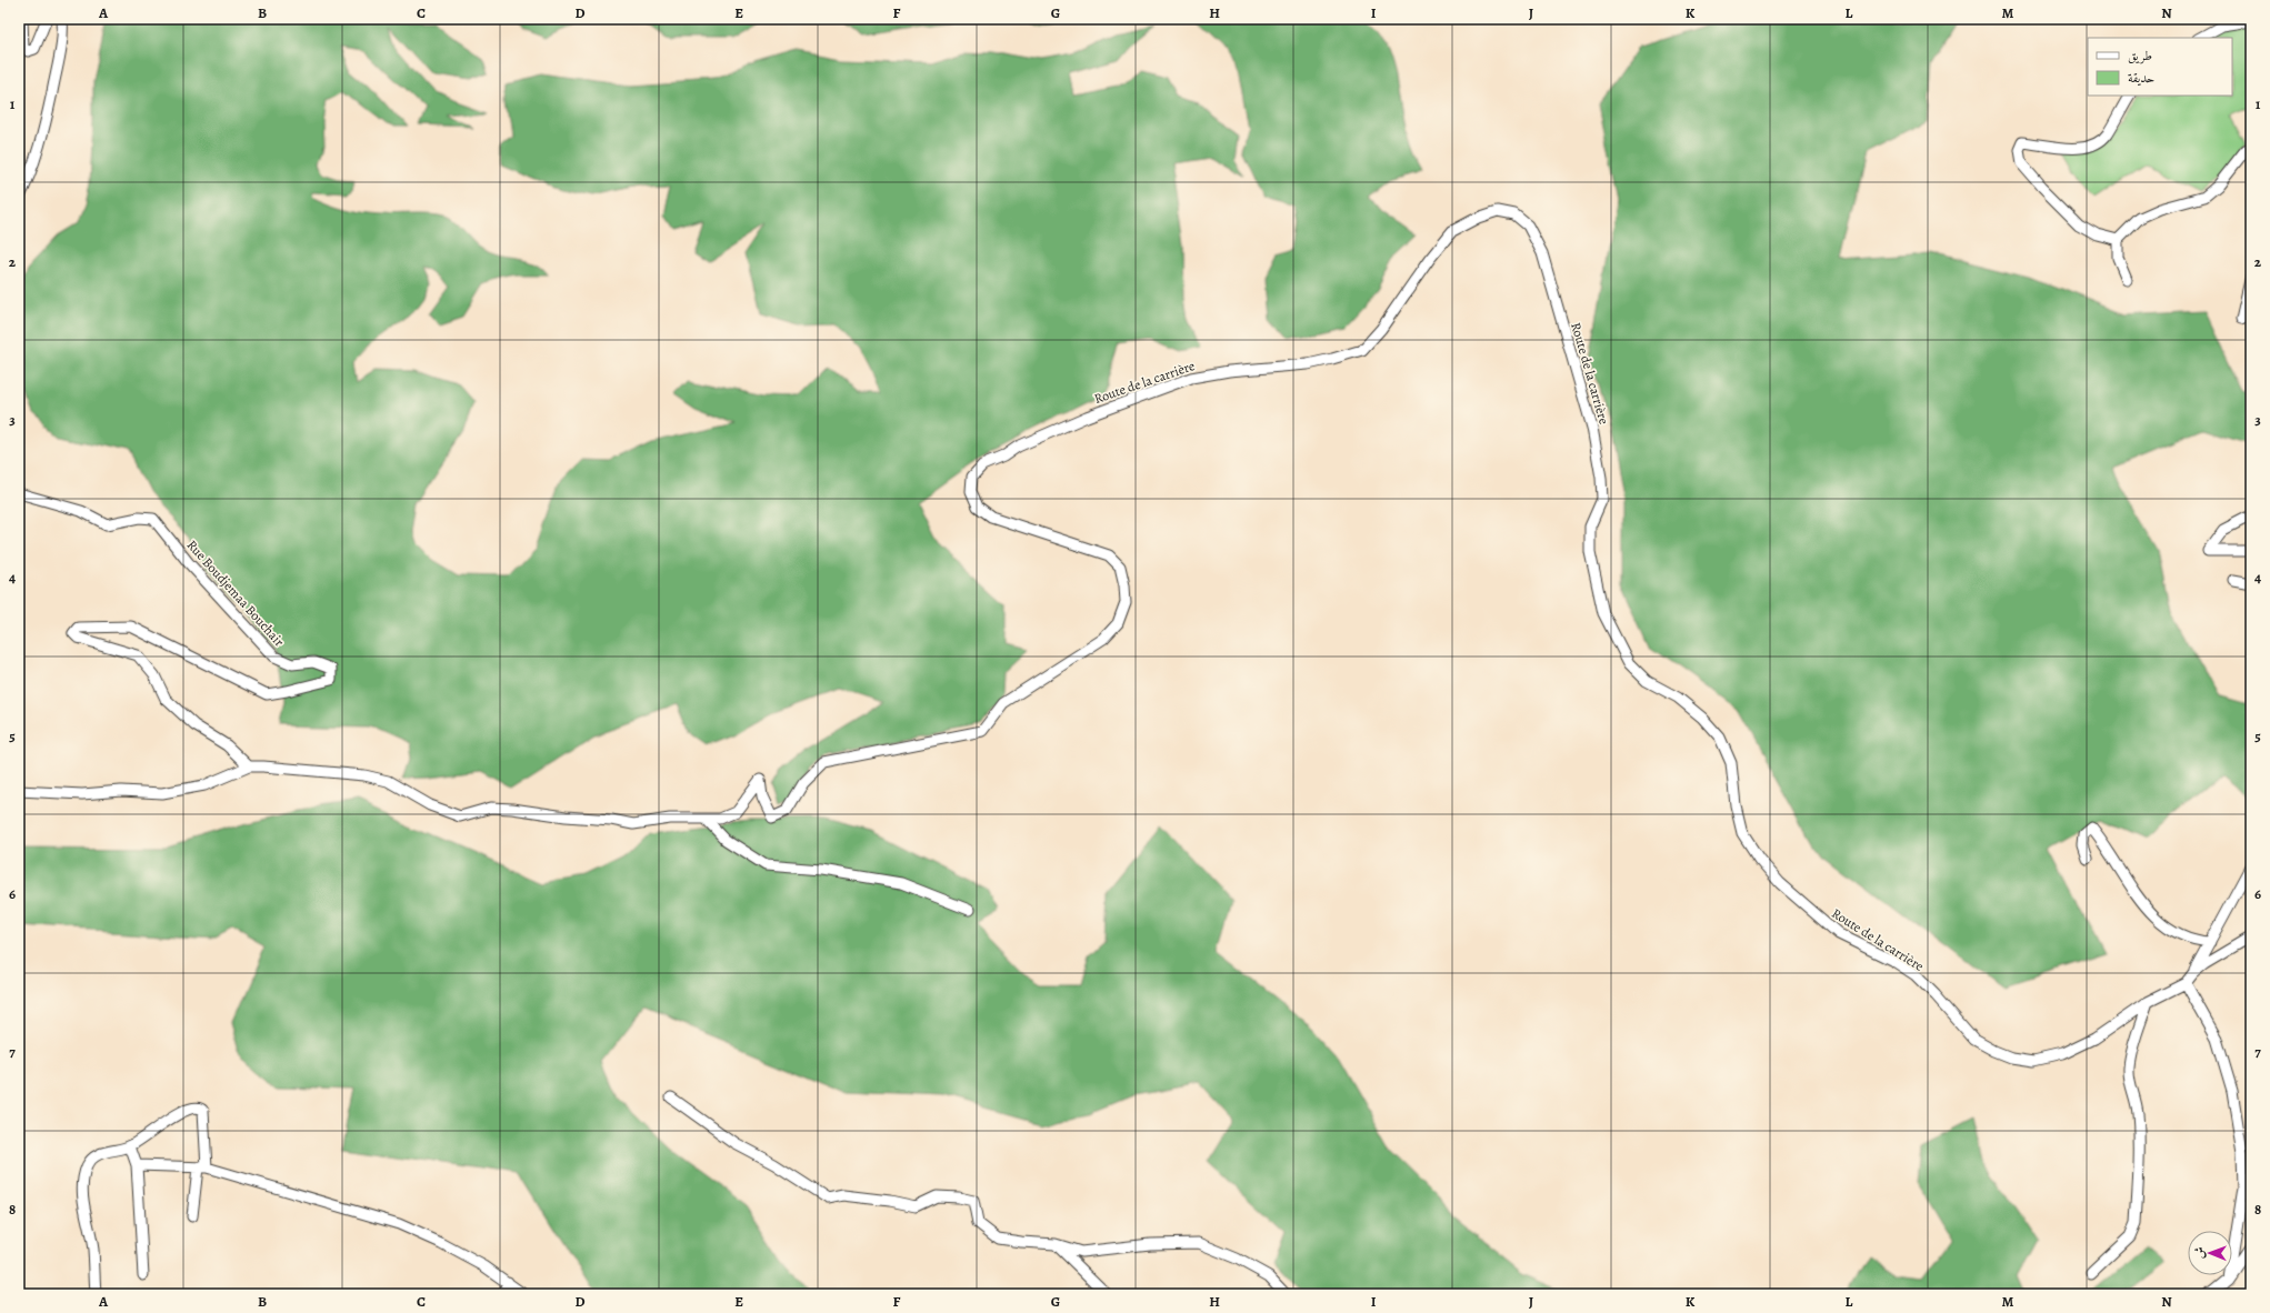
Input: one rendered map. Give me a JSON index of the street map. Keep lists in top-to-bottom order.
{
  "streets": {
    "street": ["Route de la carrière", "Rue Boudjemaa Bouchair"]
  },
  "legend": ["طريق", "حديقة"],
  "north": "left",
  "grid": {
    "columns": [
      "A",
      "B",
      "C",
      "D",
      "E",
      "F",
      "G",
      "H",
      "I",
      "J",
      "K",
      "L",
      "M",
      "N"
    ],
    "rows": [
      "1",
      "2",
      "3",
      "4",
      "5",
      "6",
      "7",
      "8"
    ]
  }
}
